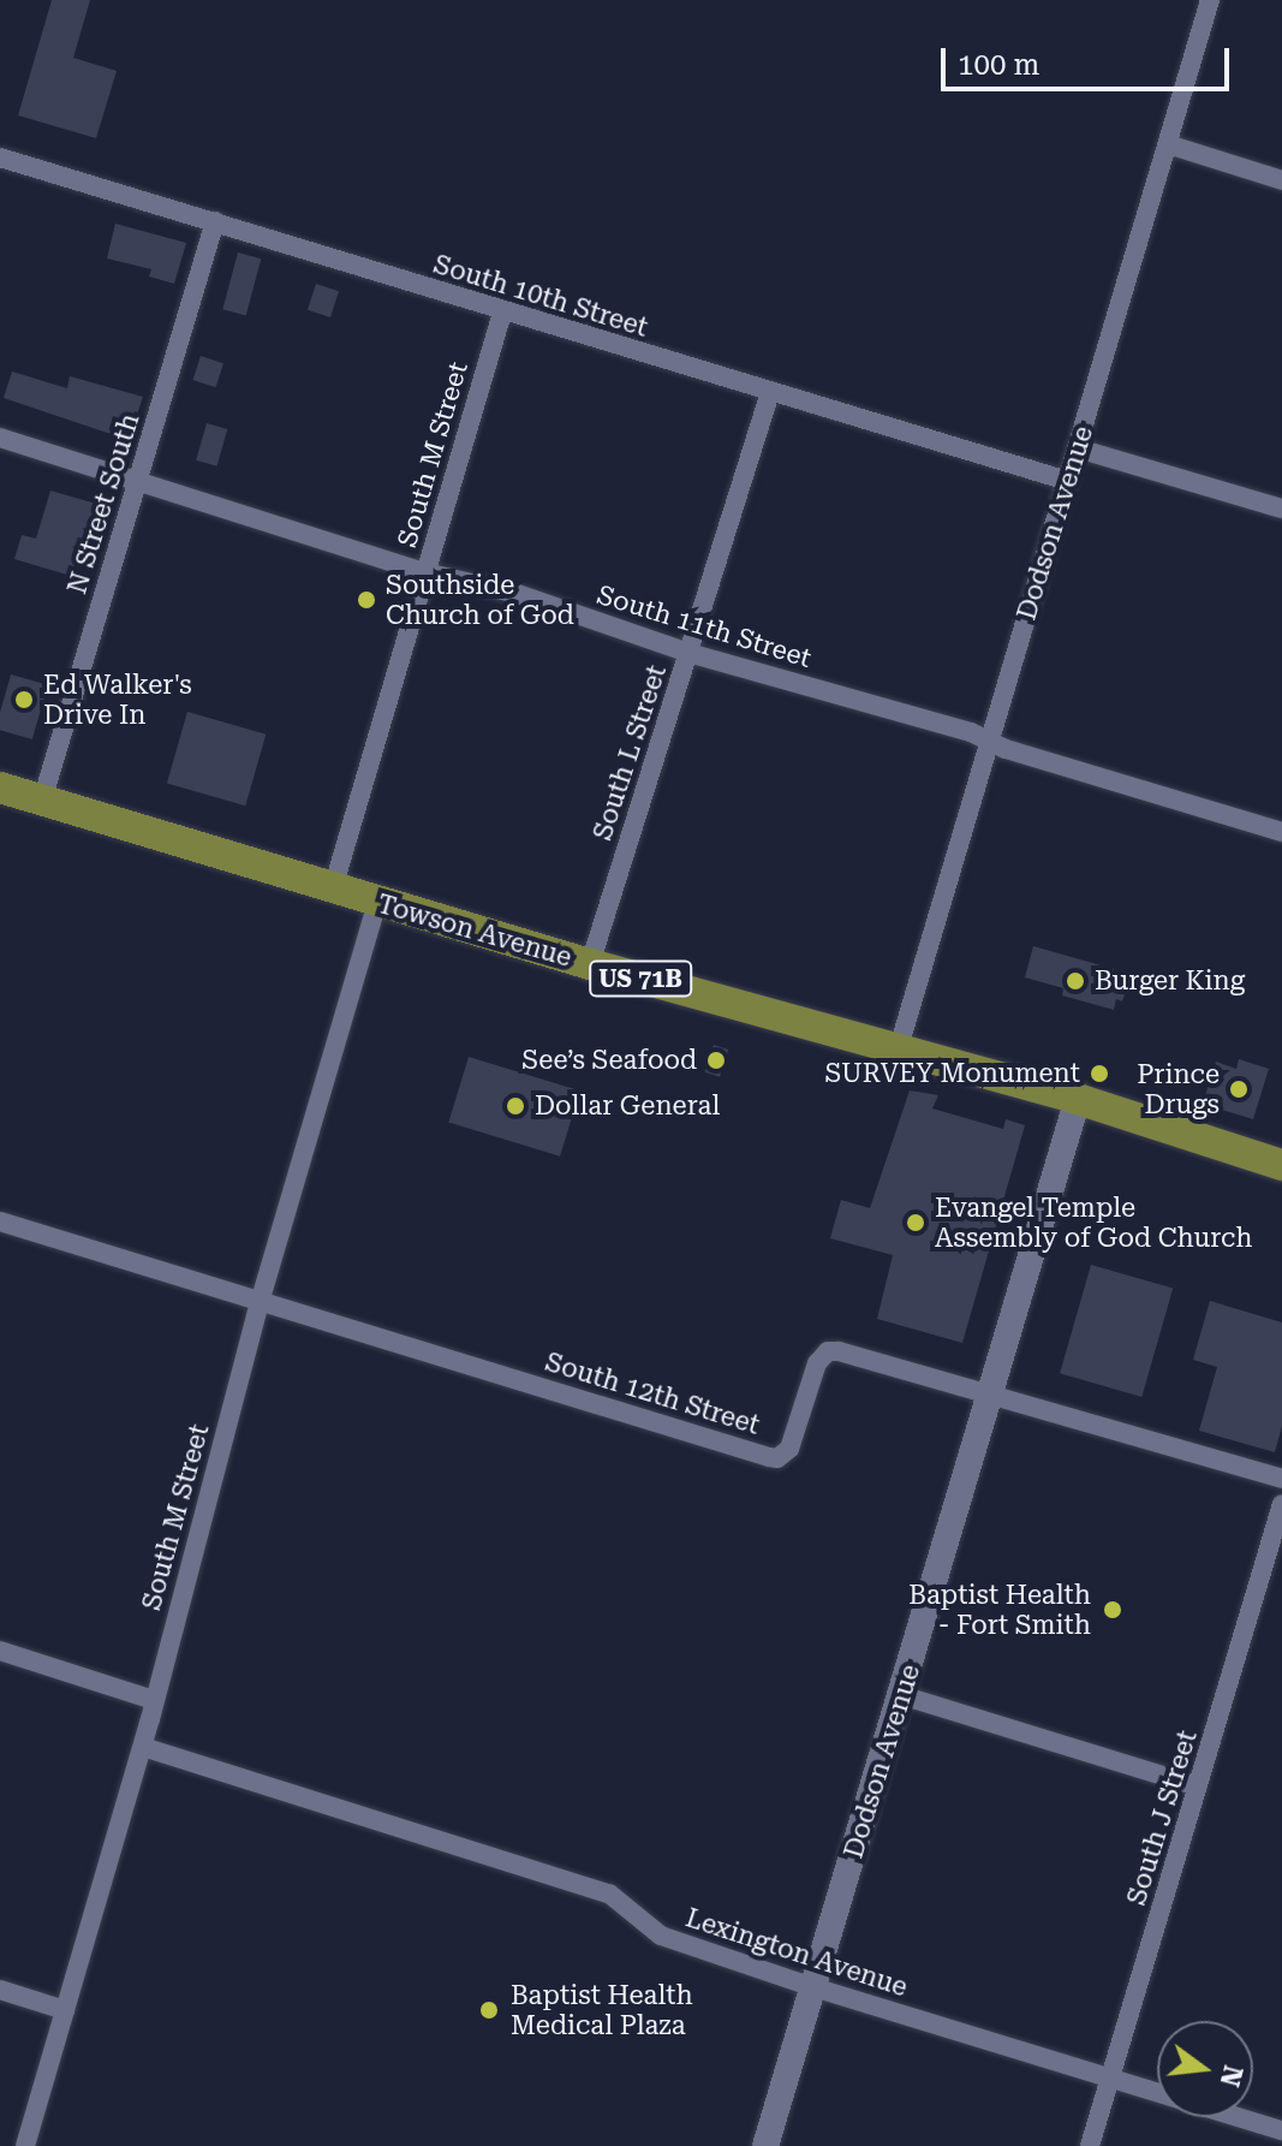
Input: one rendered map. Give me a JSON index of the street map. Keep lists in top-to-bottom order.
{
  "streets": {
    "main road": ["Towson Avenue", "US 71B"],
    "street": [
      "South 10th Street",
      "South M Street",
      "N Street South",
      "Dodson Avenue",
      "South 11th Street",
      "South L Street",
      "South 12th Street",
      "South J Street",
      "Lexington Avenue"
    ]
  },
  "crossings": [
    ["South 10th Street", "South M Street"],
    ["South 10th Street", "N Street South"],
    ["South 10th Street", "Dodson Avenue"],
    ["South 10th Street", "South L Street"],
    ["South M Street", "South 11th Street"],
    ["South M Street", "Towson Avenue"],
    ["South M Street", "South 12th Street"],
    ["South M Street", "Lexington Avenue"],
    ["N Street South", "South 11th Street"],
    ["N Street South", "Towson Avenue"],
    ["Dodson Avenue", "South 11th Street"],
    ["Dodson Avenue", "Towson Avenue"],
    ["Dodson Avenue", "South 12th Street"],
    ["Dodson Avenue", "Lexington Avenue"],
    ["South 11th Street", "South L Street"],
    ["South L Street", "Towson Avenue"],
    ["South J Street", "Lexington Avenue"]
  ],
  "places": [
    "Southside Church of God",
    "Ed Walker's Drive In",
    "Burger King",
    "See’s Seafood",
    "SURVEY Monument",
    "Prince Drugs",
    "Dollar General",
    "Evangel Temple Assembly of God Church",
    "Baptist Health - Fort Smith",
    "Baptist Health Medical Plaza"
  ],
  "scale_bar": "100 m",
  "north": "right"
}
